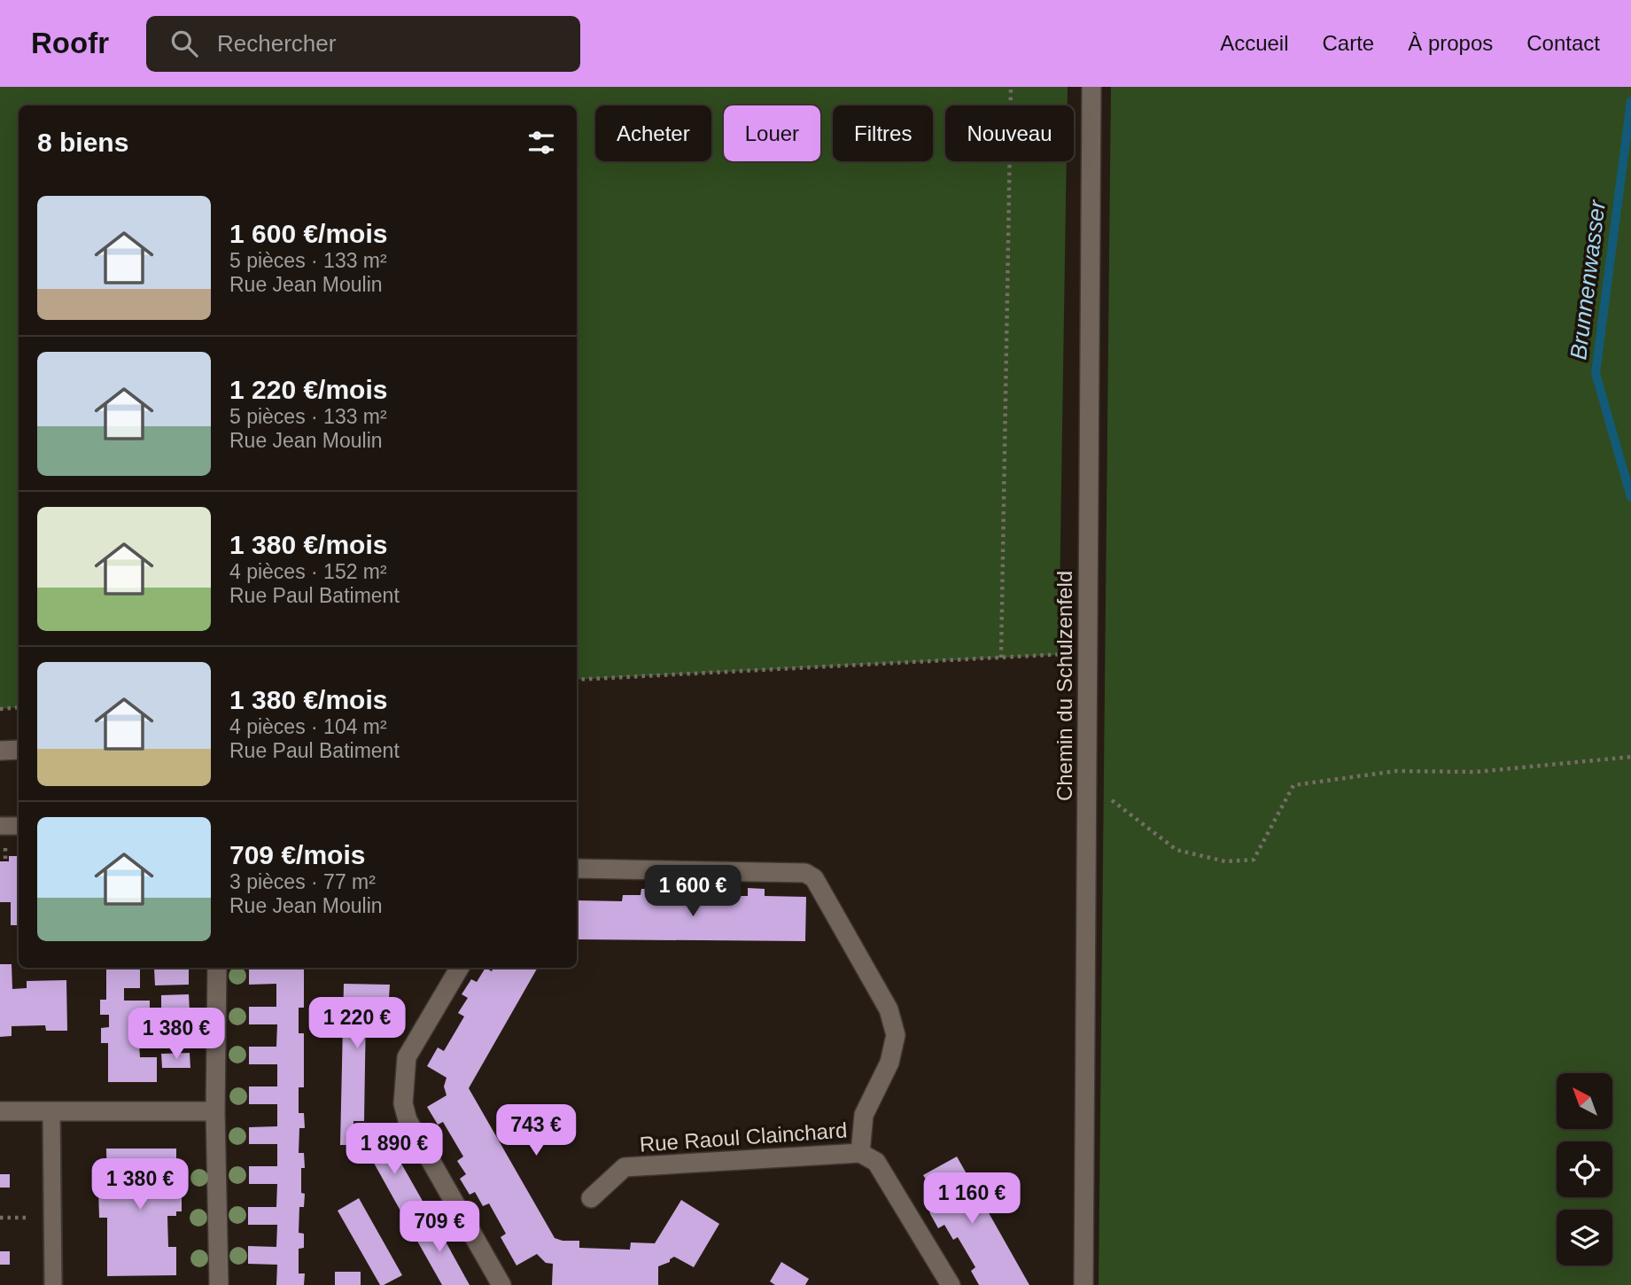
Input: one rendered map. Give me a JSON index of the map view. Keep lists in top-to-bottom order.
{
  "streets": {
    "street": ["Chemin du Schulzenfeld", "Rue Raoul Clainchard"]
  },
  "water": ["Brunnenwasser"],
  "north": "top left",
  "page": {
    "header": "Roofr",
    "search": "Rechercher",
    "nav": [
      "Accueil",
      "Carte",
      "À propos",
      "Contact"
    ],
    "chip": [
      "Acheter",
      "Louer",
      "Filtres",
      "Nouveau"
    ],
    "heading": "8 biens",
    "list": [
      {
        "name": "1 600 €/mois",
        "note": "5 pièces · 133 m² · Rue Jean Moulin"
      },
      {
        "name": "1 220 €/mois",
        "note": "5 pièces · 133 m² · Rue Jean Moulin"
      },
      {
        "name": "1 380 €/mois",
        "note": "4 pièces · 152 m² · Rue Paul Batiment"
      },
      {
        "name": "1 380 €/mois",
        "note": "4 pièces · 104 m² · Rue Paul Batiment"
      },
      {
        "name": "709 €/mois",
        "note": "3 pièces · 77 m² · Rue Jean Moulin"
      }
    ],
    "price": [
      "1 600 €",
      "1 220 €",
      "1 380 €",
      "743 €",
      "1 890 €",
      "1 380 €",
      "1 160 €",
      "709 €"
    ]
  }
}
